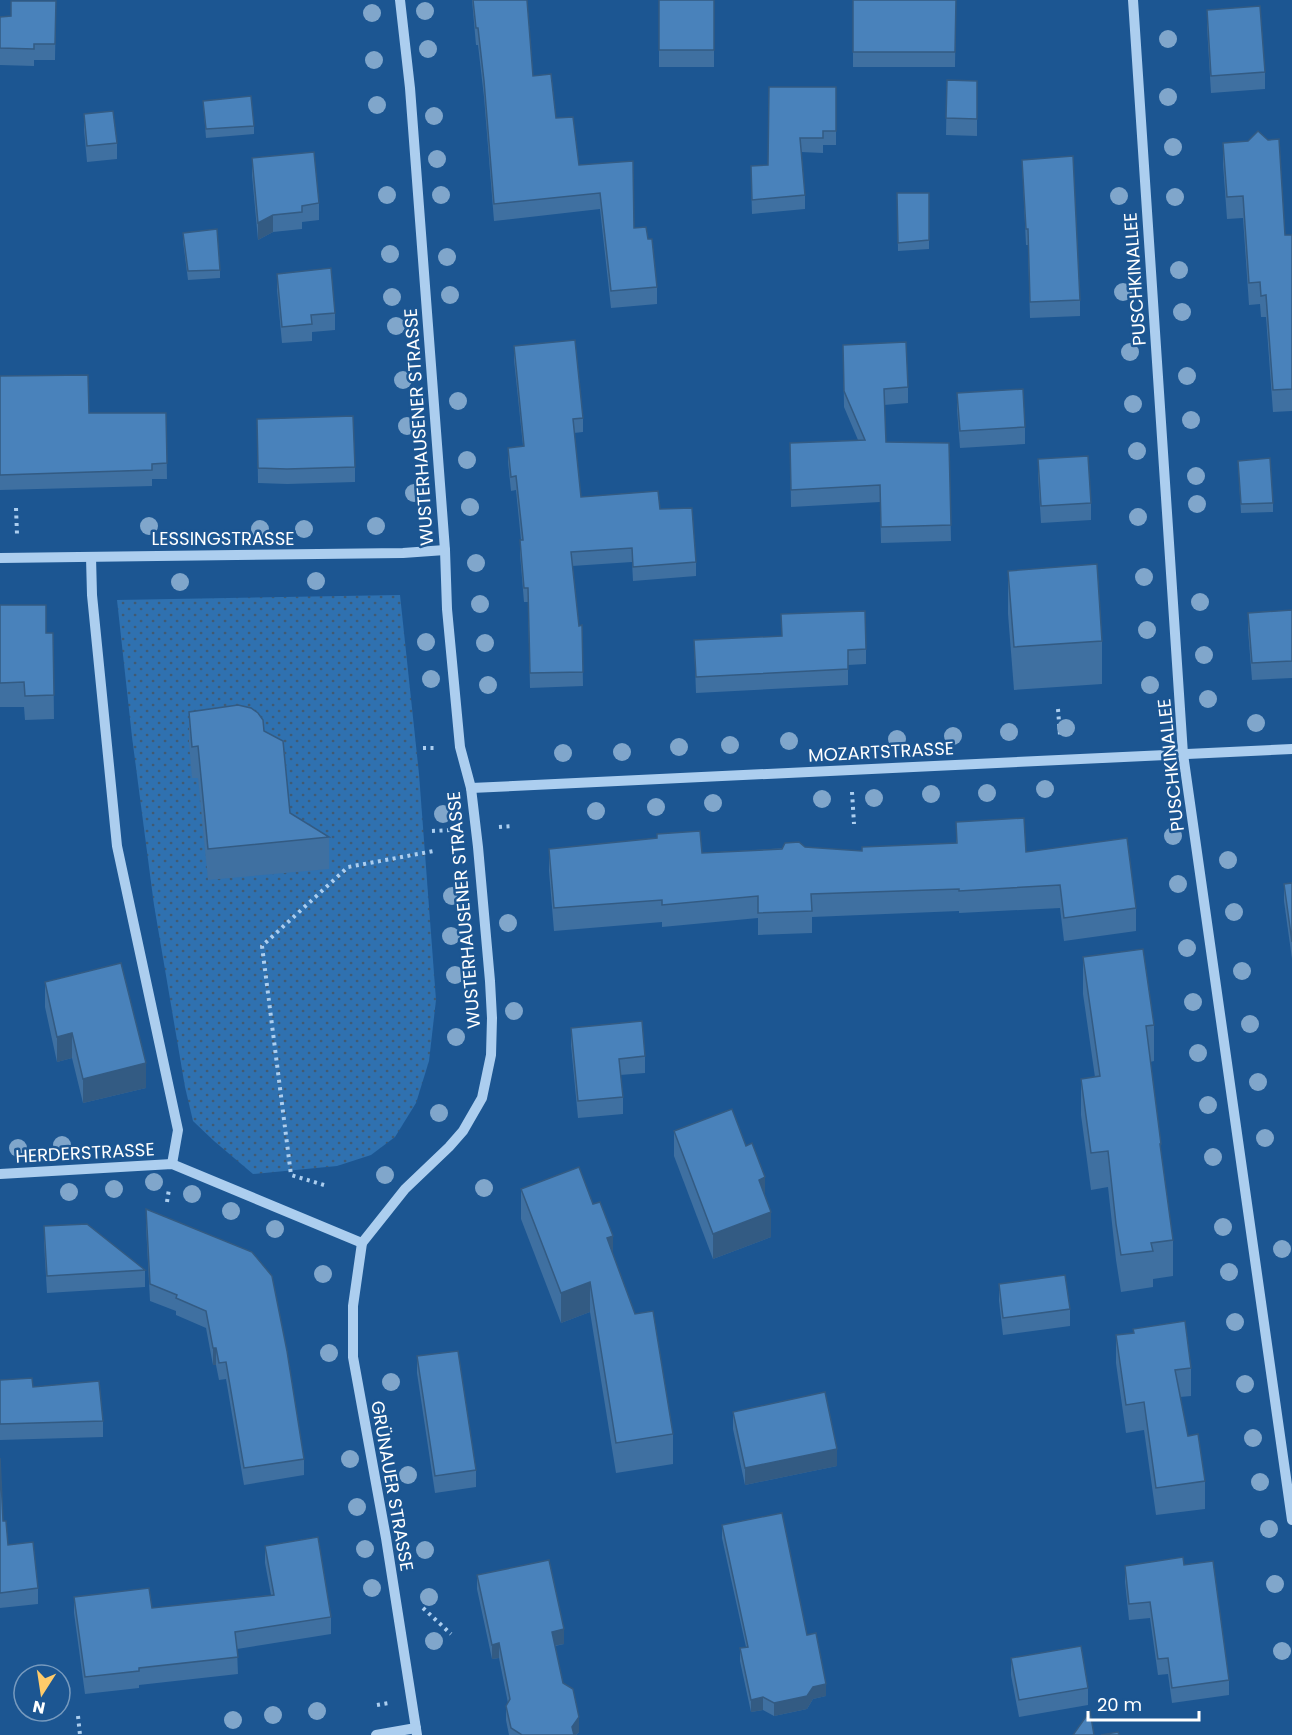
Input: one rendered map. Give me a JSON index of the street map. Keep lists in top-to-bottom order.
{
  "streets": {
    "street": [
      "PUSCHKINALLEE",
      "WUSTERHAUSENER STRASSE",
      "LESSINGSTRASSE",
      "MOZARTSTRASSE",
      "HERDERSTRASSE",
      "GRÜNAUER STRASSE"
    ]
  },
  "crossings": [
    ["PUSCHKINALLEE", "MOZARTSTRASSE"],
    ["WUSTERHAUSENER STRASSE", "LESSINGSTRASSE"],
    ["WUSTERHAUSENER STRASSE", "MOZARTSTRASSE"],
    ["WUSTERHAUSENER STRASSE", "GRÜNAUER STRASSE"]
  ],
  "scale_bar": "20 m",
  "north": "bottom"
}
